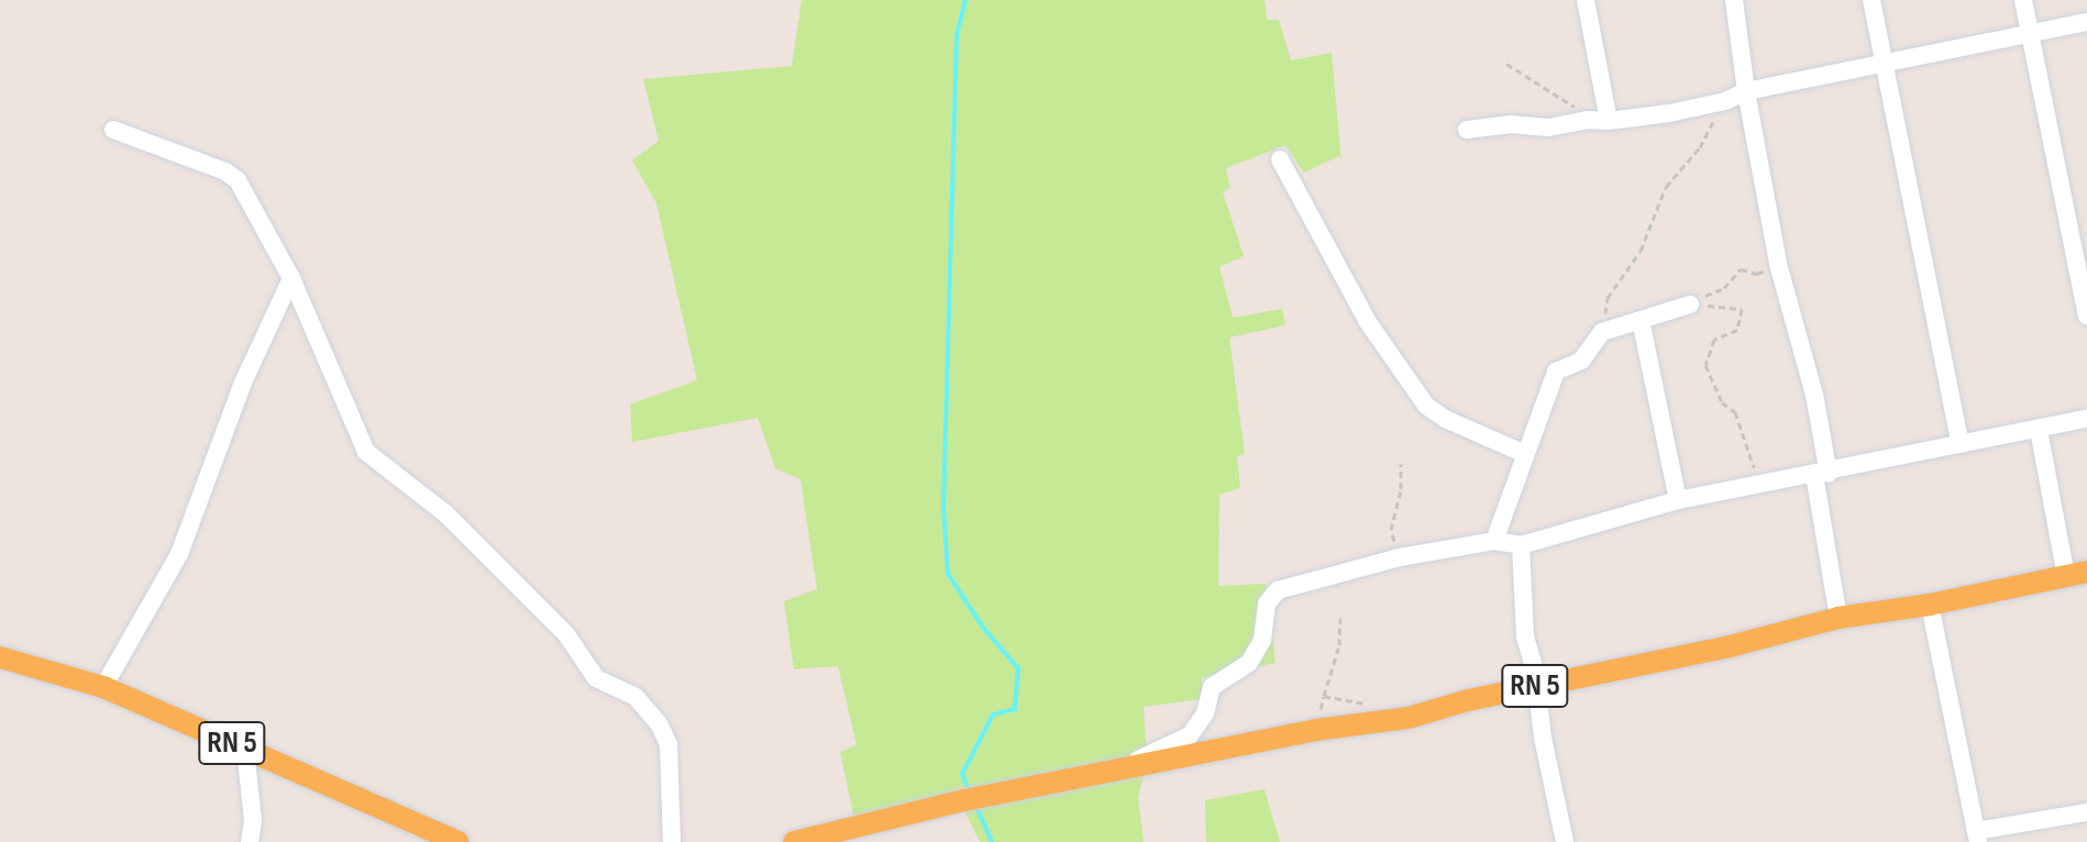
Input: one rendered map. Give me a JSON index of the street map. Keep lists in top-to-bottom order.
{
  "streets": {
    "main road": ["RN 5"]
  }
}
